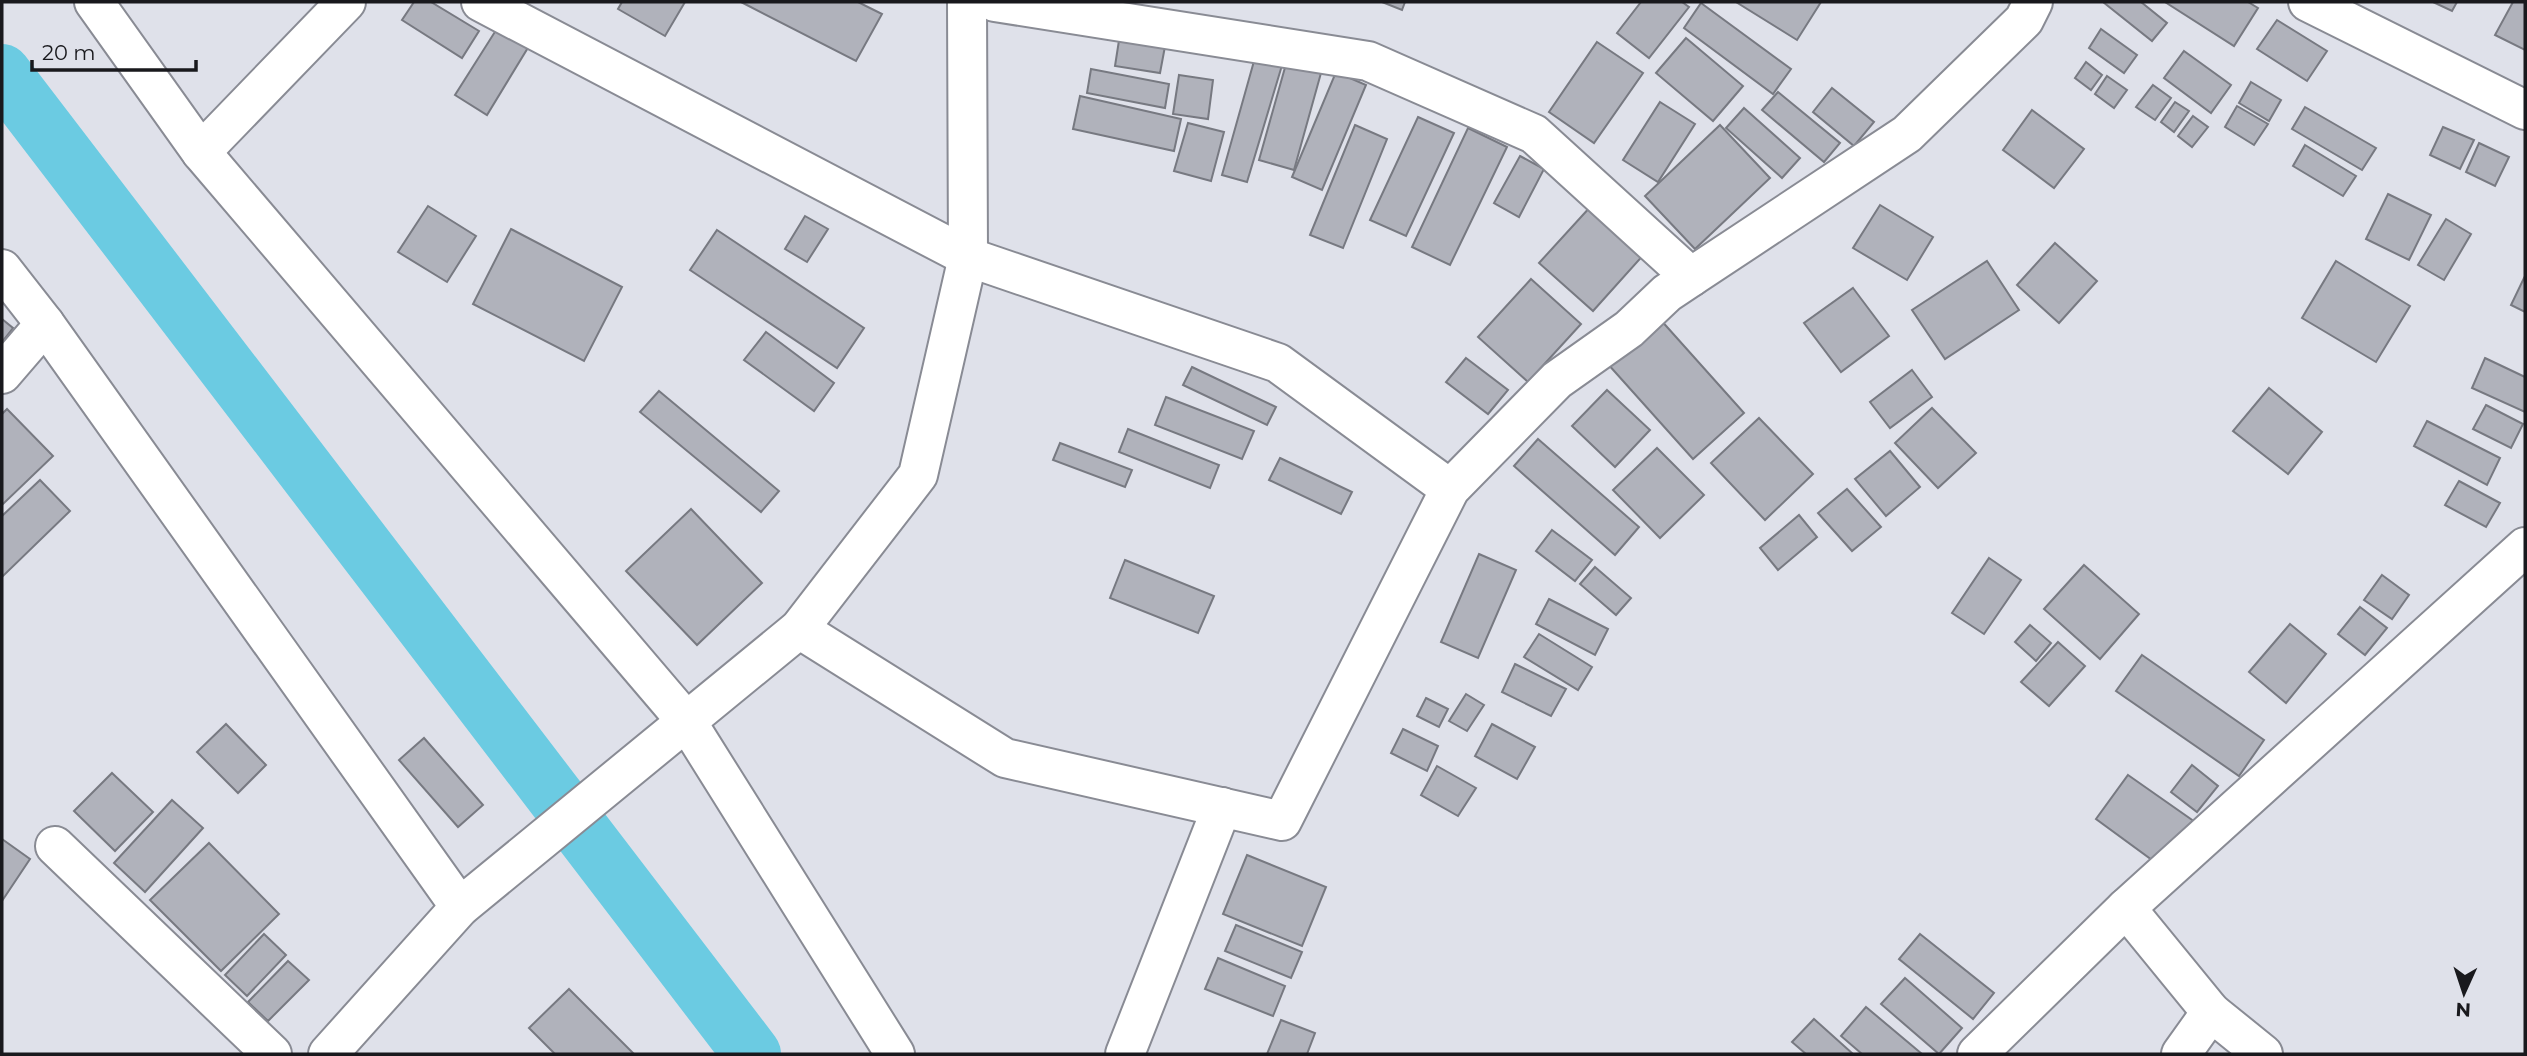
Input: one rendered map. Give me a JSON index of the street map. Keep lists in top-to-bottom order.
{
  "scale_bar": "20 m",
  "north": "bottom"
}
